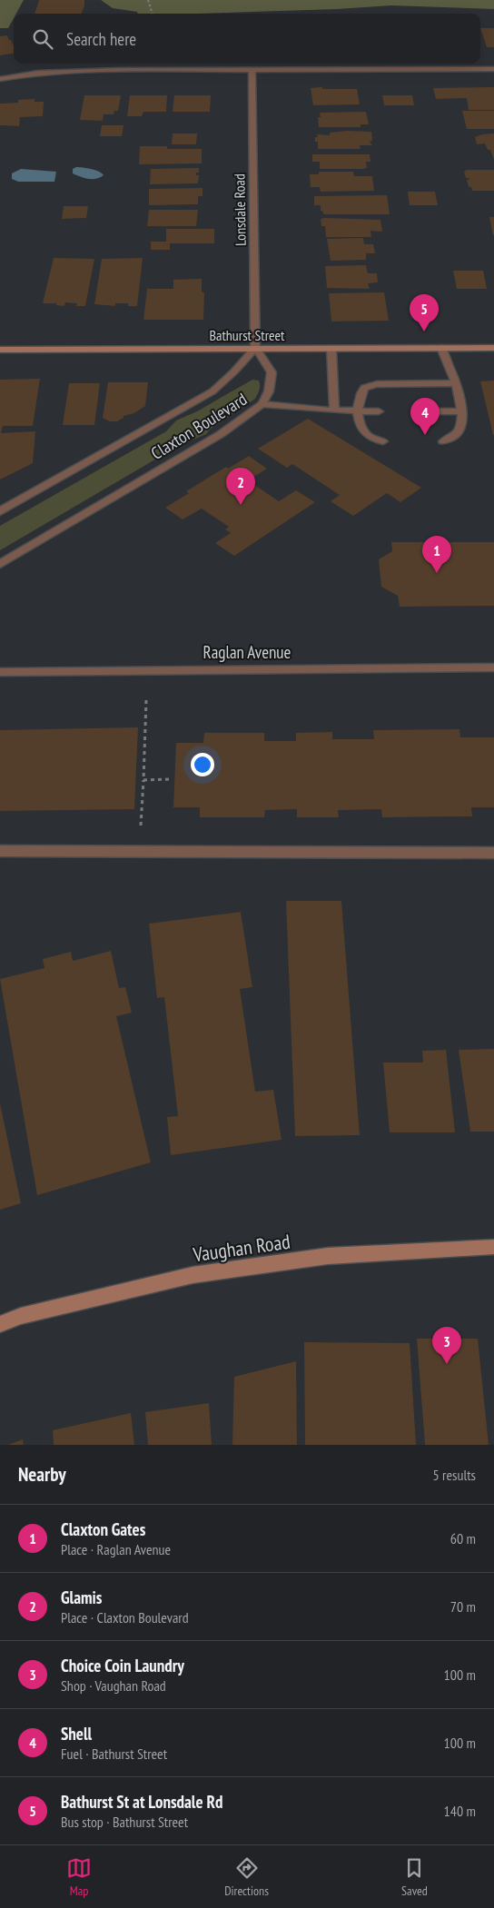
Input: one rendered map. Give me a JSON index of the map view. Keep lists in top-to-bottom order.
{
  "streets": {
    "main road": ["Bathurst Street", "Vaughan Road"],
    "street": ["Lonsdale Road", "Claxton Boulevard", "Raglan Avenue"]
  },
  "crossings": [
    ["Lonsdale Road", "Bathurst Street"],
    ["Lonsdale Road", "Claxton Boulevard"],
    ["Bathurst Street", "Claxton Boulevard"]
  ],
  "page": {
    "search": "Search here",
    "pins": [
      "5",
      "4",
      "2",
      "1",
      "3"
    ],
    "heading": ["Nearby", "5 results"],
    "list": [
      {
        "mark": "1",
        "name": "Claxton Gates",
        "note": "Place · Raglan Avenue",
        "value": "60 m"
      },
      {
        "mark": "2",
        "name": "Glamis",
        "note": "Place · Claxton Boulevard",
        "value": "70 m"
      },
      {
        "mark": "3",
        "name": "Choice Coin Laundry",
        "note": "Shop · Vaughan Road",
        "value": "100 m"
      },
      {
        "mark": "4",
        "name": "Shell",
        "note": "Fuel · Bathurst Street",
        "value": "100 m"
      },
      {
        "mark": "5",
        "name": "Bathurst St at Lonsdale Rd",
        "note": "Bus stop · Bathurst Street",
        "value": "140 m"
      }
    ],
    "nav": ["Map", "Directions", "Saved"]
  }
}
